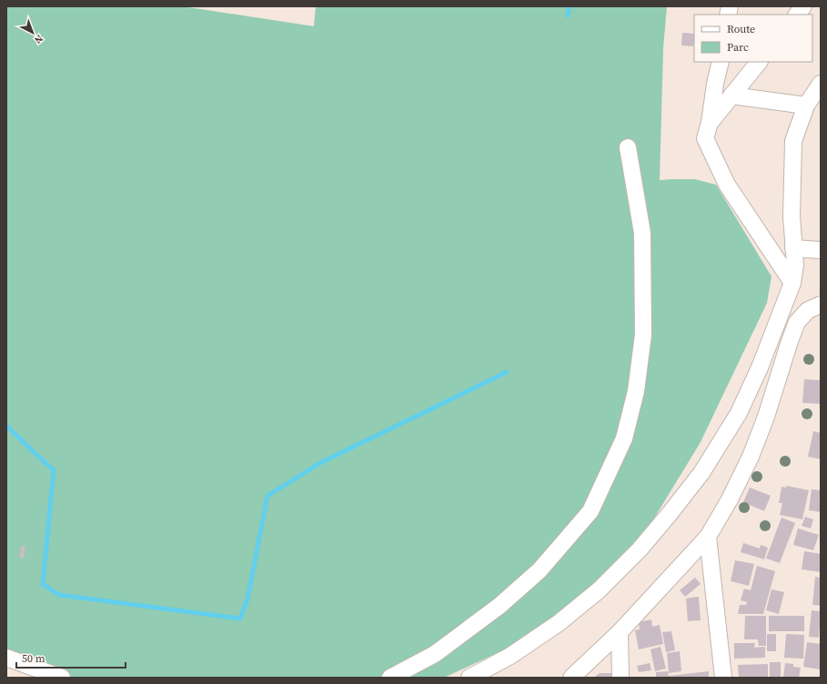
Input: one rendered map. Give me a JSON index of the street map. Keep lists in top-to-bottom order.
{
  "legend": ["Route", "Parc"],
  "scale_bar": "50 m",
  "north": "bottom right"
}
